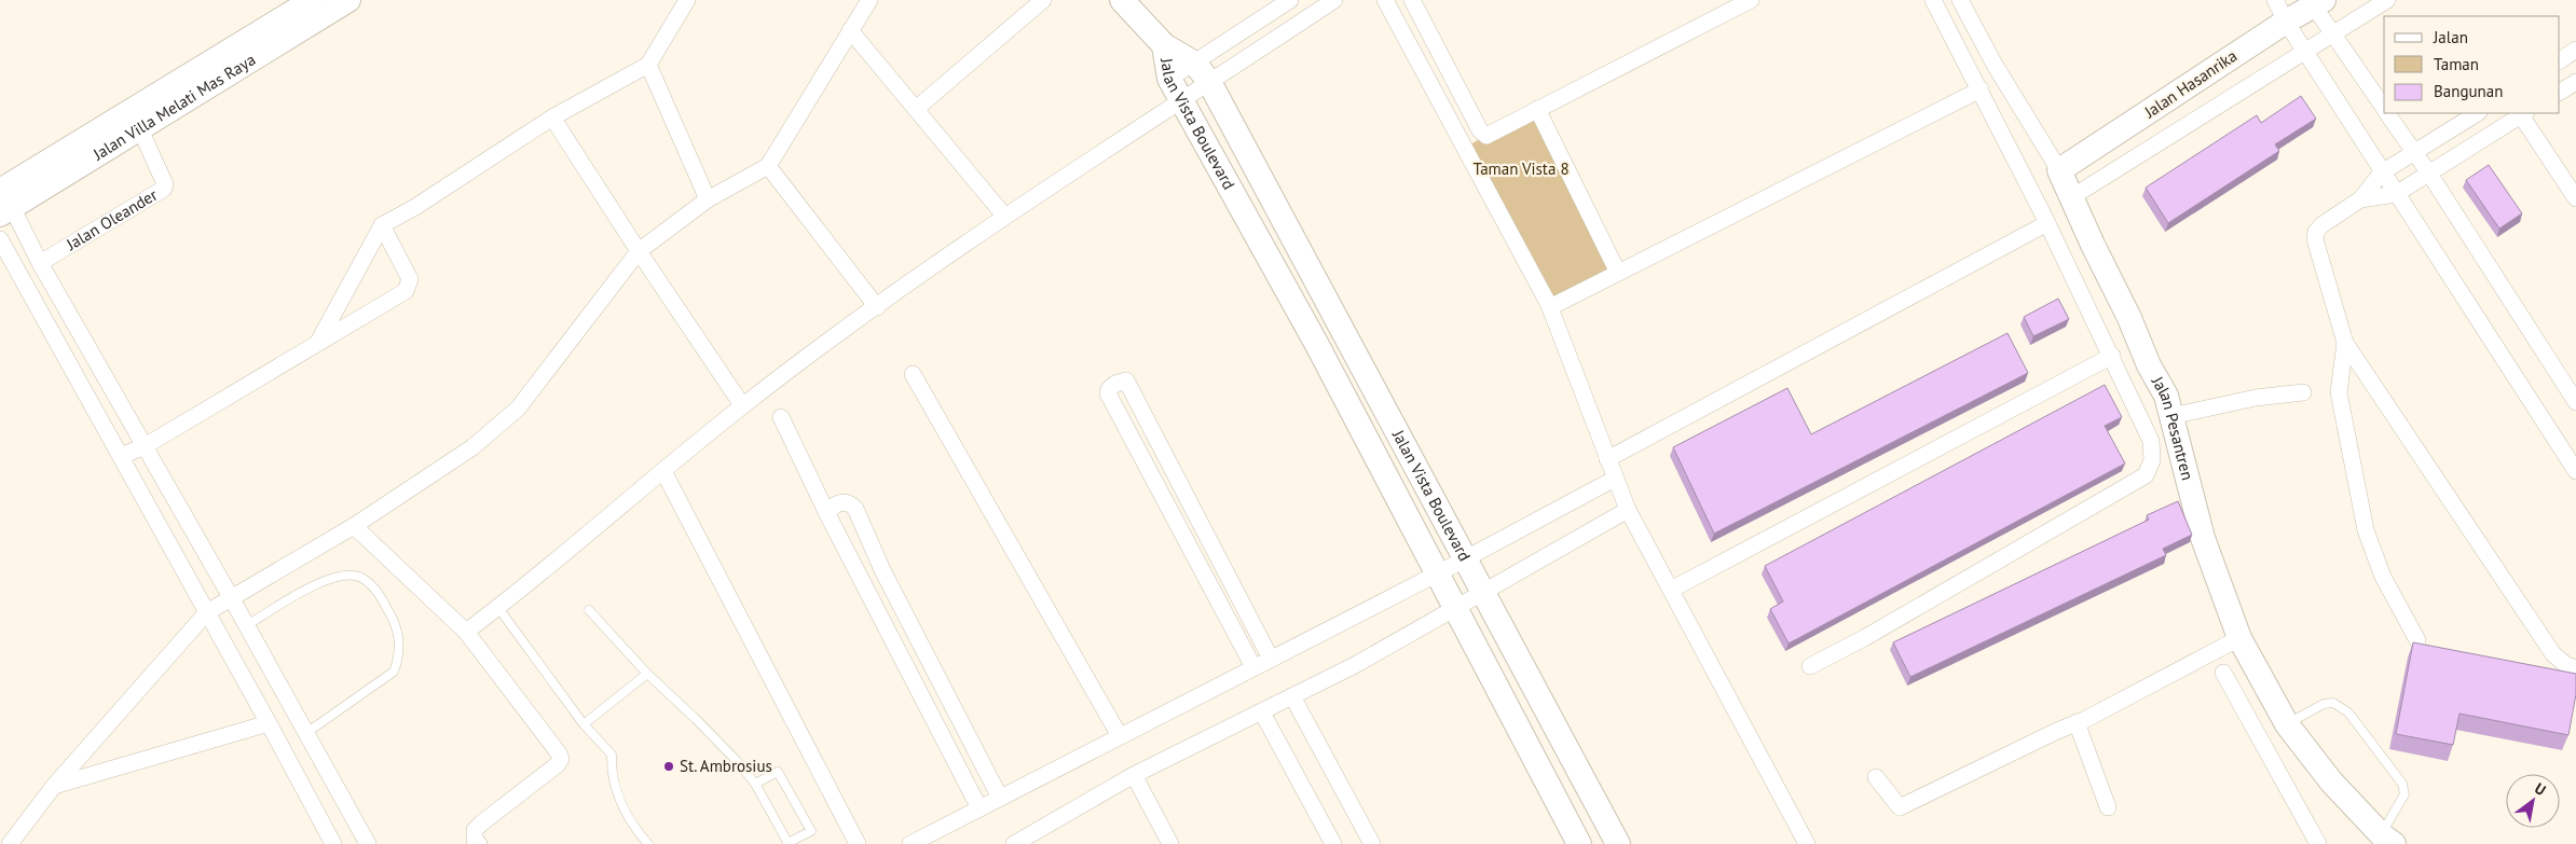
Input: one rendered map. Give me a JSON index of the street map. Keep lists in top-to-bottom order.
{
  "streets": {
    "street": [
      "Jalan Hasanrika",
      "Jalan Villa Melati Mas Raya",
      "Jalan Vista Boulevard",
      "Jalan Oleander",
      "Jalan Pesantren"
    ]
  },
  "crossings": [
    ["Jalan Hasanrika", "Jalan Pesantren"],
    ["Jalan Villa Melati Mas Raya", "Jalan Oleander"]
  ],
  "parks": ["Taman Vista 8"],
  "places": ["St. Ambrosius"],
  "legend": ["Jalan", "Taman", "Bangunan"],
  "north": "top right"
}
